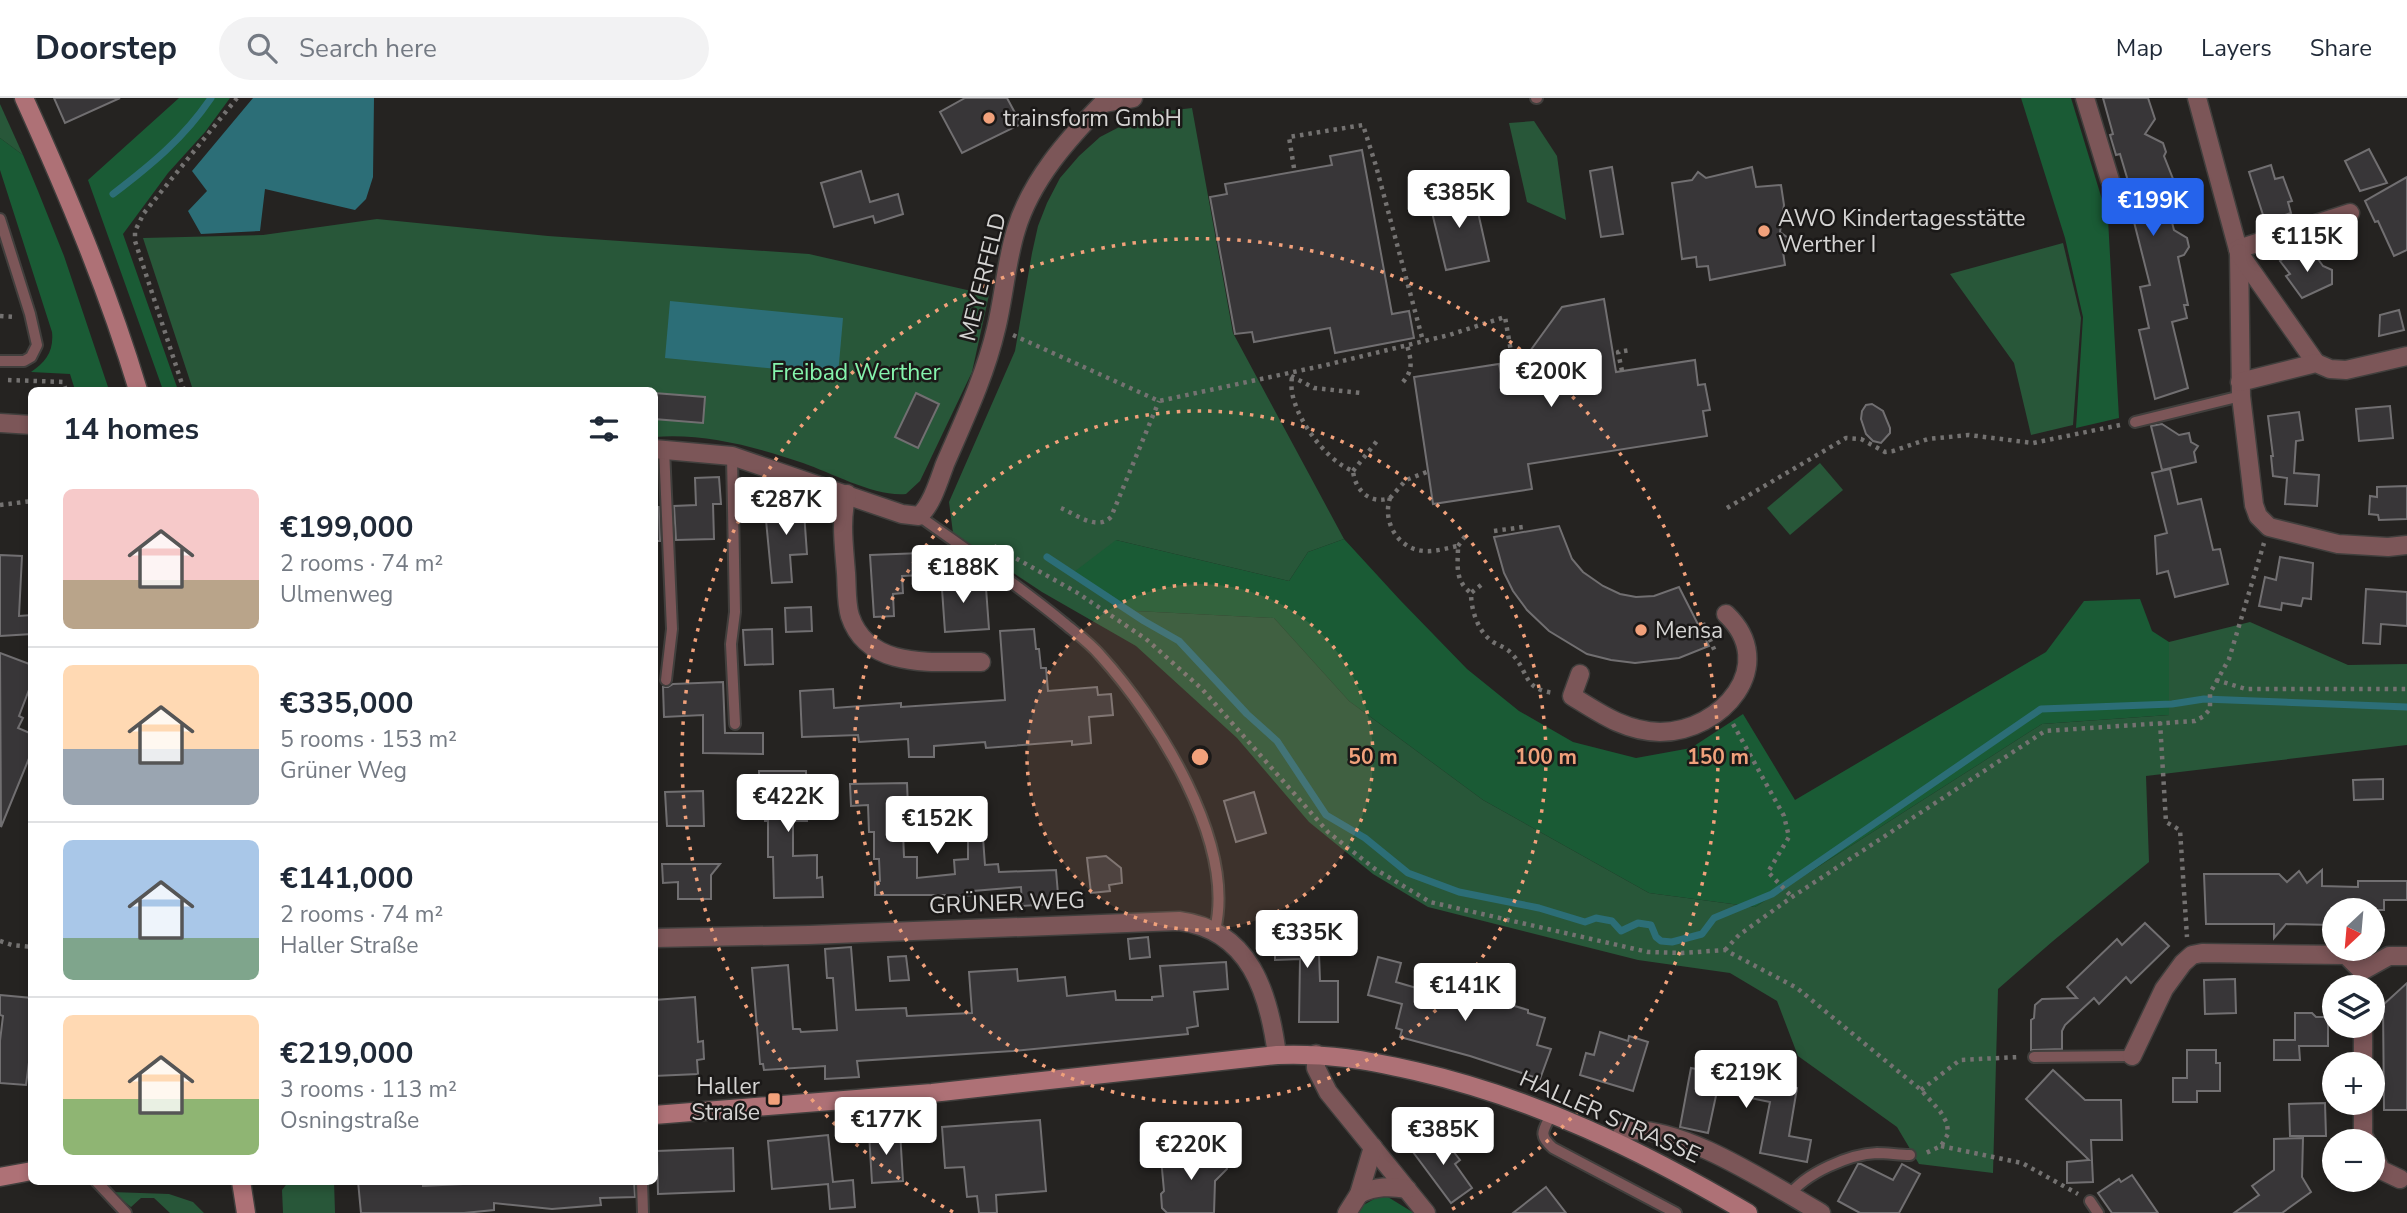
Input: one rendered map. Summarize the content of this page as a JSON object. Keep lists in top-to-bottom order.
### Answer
{
  "streets": {
    "street": ["MEYERFELD", "GRÜNER WEG", "HALLER STRASSE"]
  },
  "parks": ["Freibad Werther"],
  "places": {
    "other": ["trainsform GmbH", "AWO Kindertagesstätte Werther I", "Mensa"],
    "transit": ["Haller Straße"]
  },
  "north": "bottom left",
  "page": {
    "header": "Doorstep",
    "search": "Search here",
    "nav": ["Map", "Layers", "Share"],
    "price": [
      "€385K",
      "€199K",
      "€115K",
      "€200K",
      "€287K",
      "€188K",
      "€422K",
      "€152K",
      "€335K",
      "€141K",
      "€219K",
      "€177K",
      "€385K",
      "€220K"
    ],
    "heading": "14 homes",
    "list": [
      {
        "name": "€199,000",
        "note": "2 rooms · 74 m² · Ulmenweg"
      },
      {
        "name": "€335,000",
        "note": "5 rooms · 153 m² · Grüner Weg"
      },
      {
        "name": "€141,000",
        "note": "2 rooms · 74 m² · Haller Straße"
      },
      {
        "name": "€219,000",
        "note": "3 rooms · 113 m² · Osningstraße"
      }
    ],
    "map_buttons": ["+", "−"]
  },
  "rings": ["50 m", "100 m", "150 m"]
}
